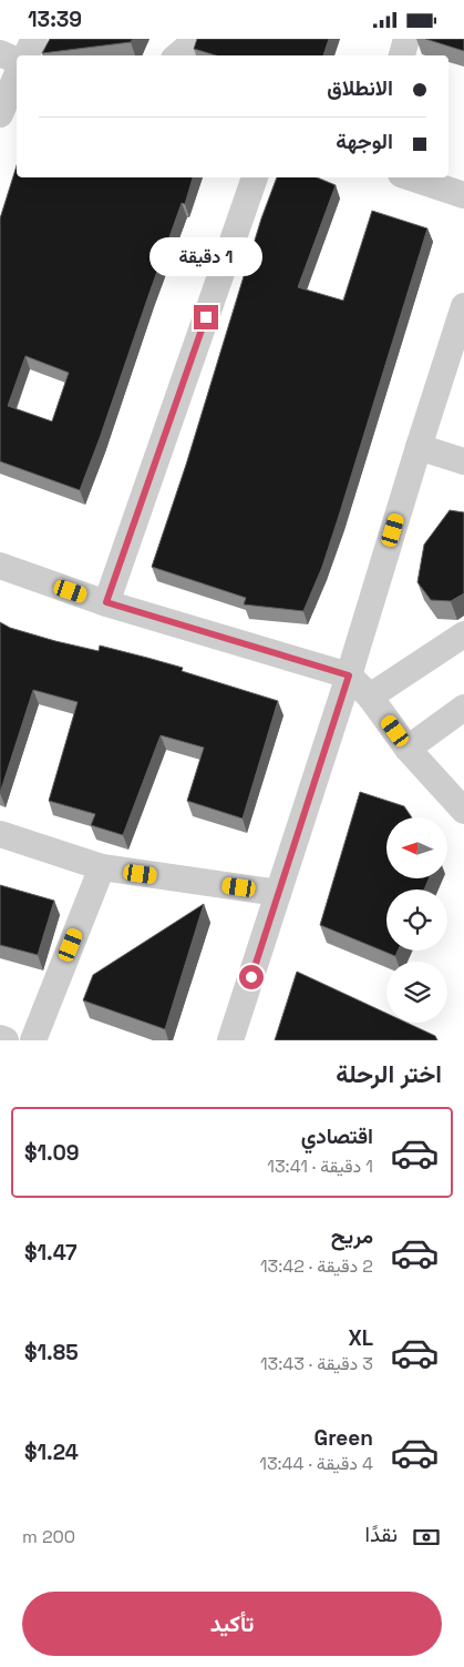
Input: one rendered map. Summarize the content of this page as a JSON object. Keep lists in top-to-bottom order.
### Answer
{
  "north": "left",
  "page": {
    "status": "13:39",
    "banner": ["الانطلاق", "الوجهة"],
    "bubble": "1 دقيقة",
    "heading": "اختر الرحلة",
    "list": [
      {
        "name": "اقتصادي",
        "note": "1 دقيقة · 13:41",
        "value": "$1.09"
      },
      {
        "name": "مريح",
        "note": "2 دقيقة · 13:42",
        "value": "$1.47"
      },
      {
        "name": "XL",
        "note": "3 دقيقة · 13:43",
        "value": "$1.85"
      },
      {
        "name": "Green",
        "note": "4 دقيقة · 13:44",
        "value": "$1.24"
      }
    ],
    "pay": ["نقدًا", "200 m"],
    "buttons": "تأكيد"
  }
}
